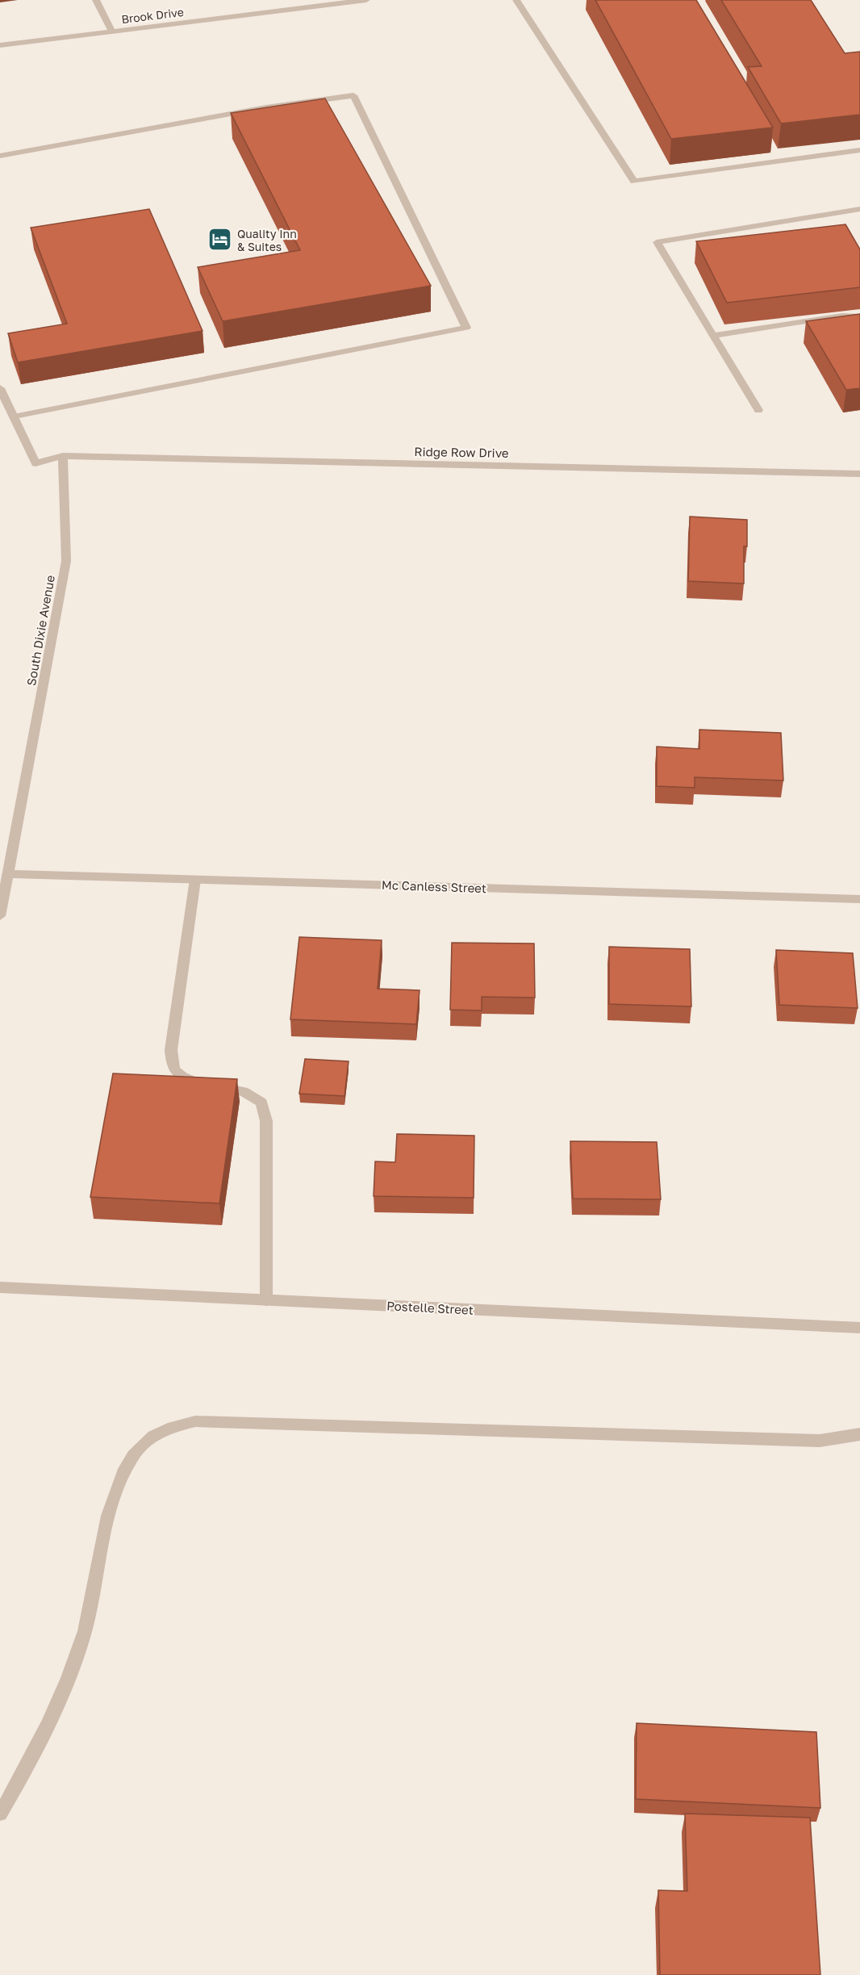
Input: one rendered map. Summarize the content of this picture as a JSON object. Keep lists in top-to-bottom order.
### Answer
{
  "streets": {
    "street": [
      "Brook Drive",
      "Ridge Row Drive",
      "South Dixie Avenue",
      "Mc Canless Street",
      "Postelle Street"
    ]
  },
  "crossings": [
    ["Ridge Row Drive", "South Dixie Avenue"],
    ["South Dixie Avenue", "Mc Canless Street"]
  ],
  "places": {
    "hotel": ["Quality Inn & Suites"]
  }
}
